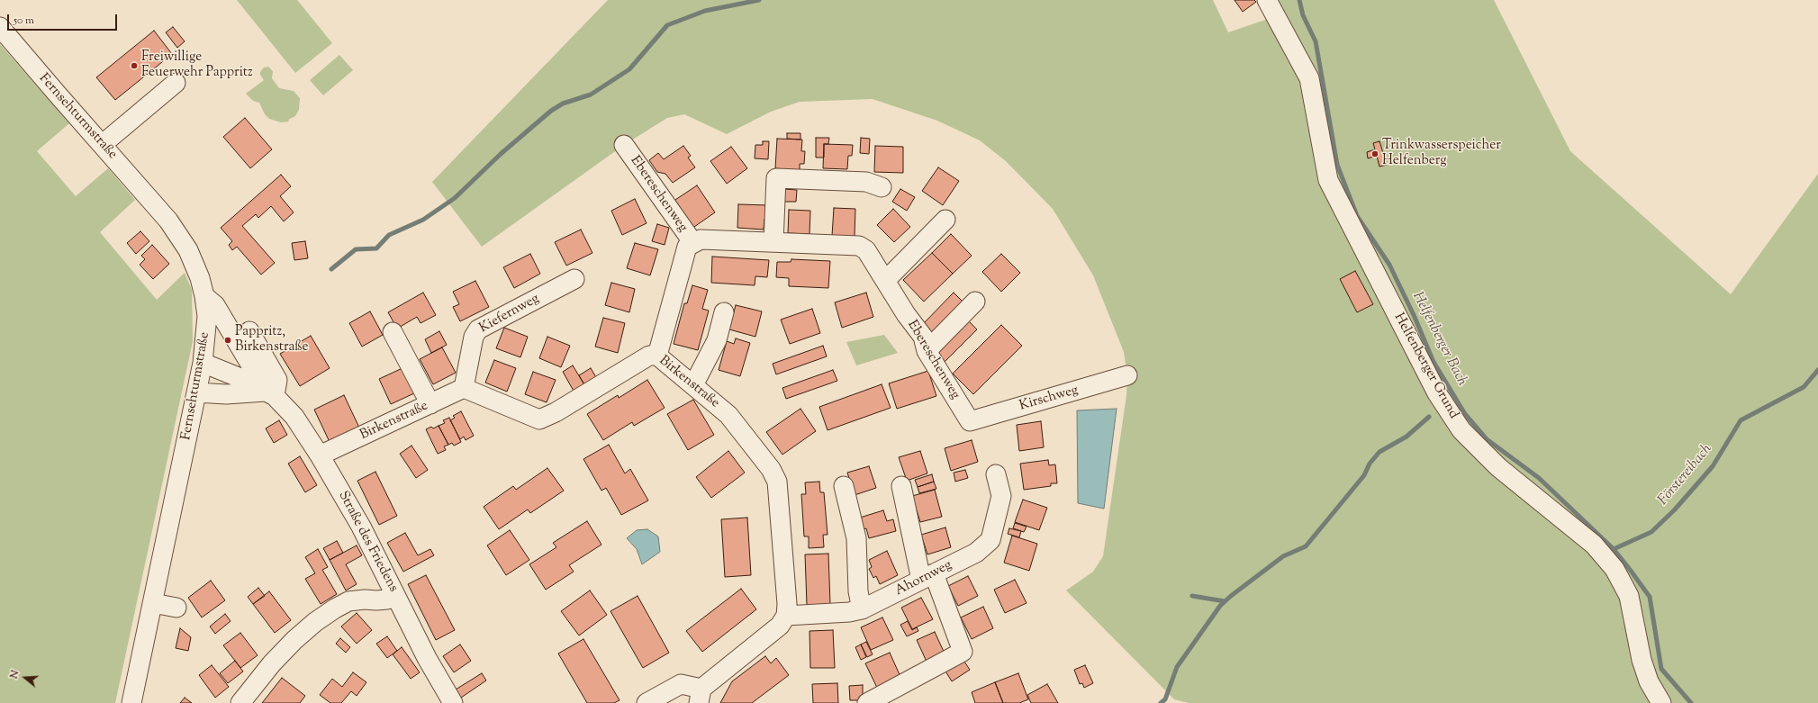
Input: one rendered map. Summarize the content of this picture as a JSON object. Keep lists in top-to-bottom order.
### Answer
{
  "streets": {
    "street": [
      "Fernsehturmstraße",
      "Ebereschenweg",
      "Kiefernweg",
      "Helfenberger Grund",
      "Birkenstraße",
      "Kirschweg",
      "Straße des Friedens",
      "Ahornweg"
    ]
  },
  "crossings": [
    ["Fernsehturmstraße", "Straße des Friedens"],
    ["Ebereschenweg", "Birkenstraße"],
    ["Ebereschenweg", "Kirschweg"],
    ["Kiefernweg", "Birkenstraße"],
    ["Birkenstraße", "Straße des Friedens"],
    ["Birkenstraße", "Ahornweg"]
  ],
  "water": ["Helfenberger Bach", "Förstereibach"],
  "places": ["Freiwillige Feuerwehr Pappritz", "Trinkwasserspeicher Helfenberg", "Pappritz, Birkenstraße"],
  "scale_bar": "50 m",
  "north": "left"
}
